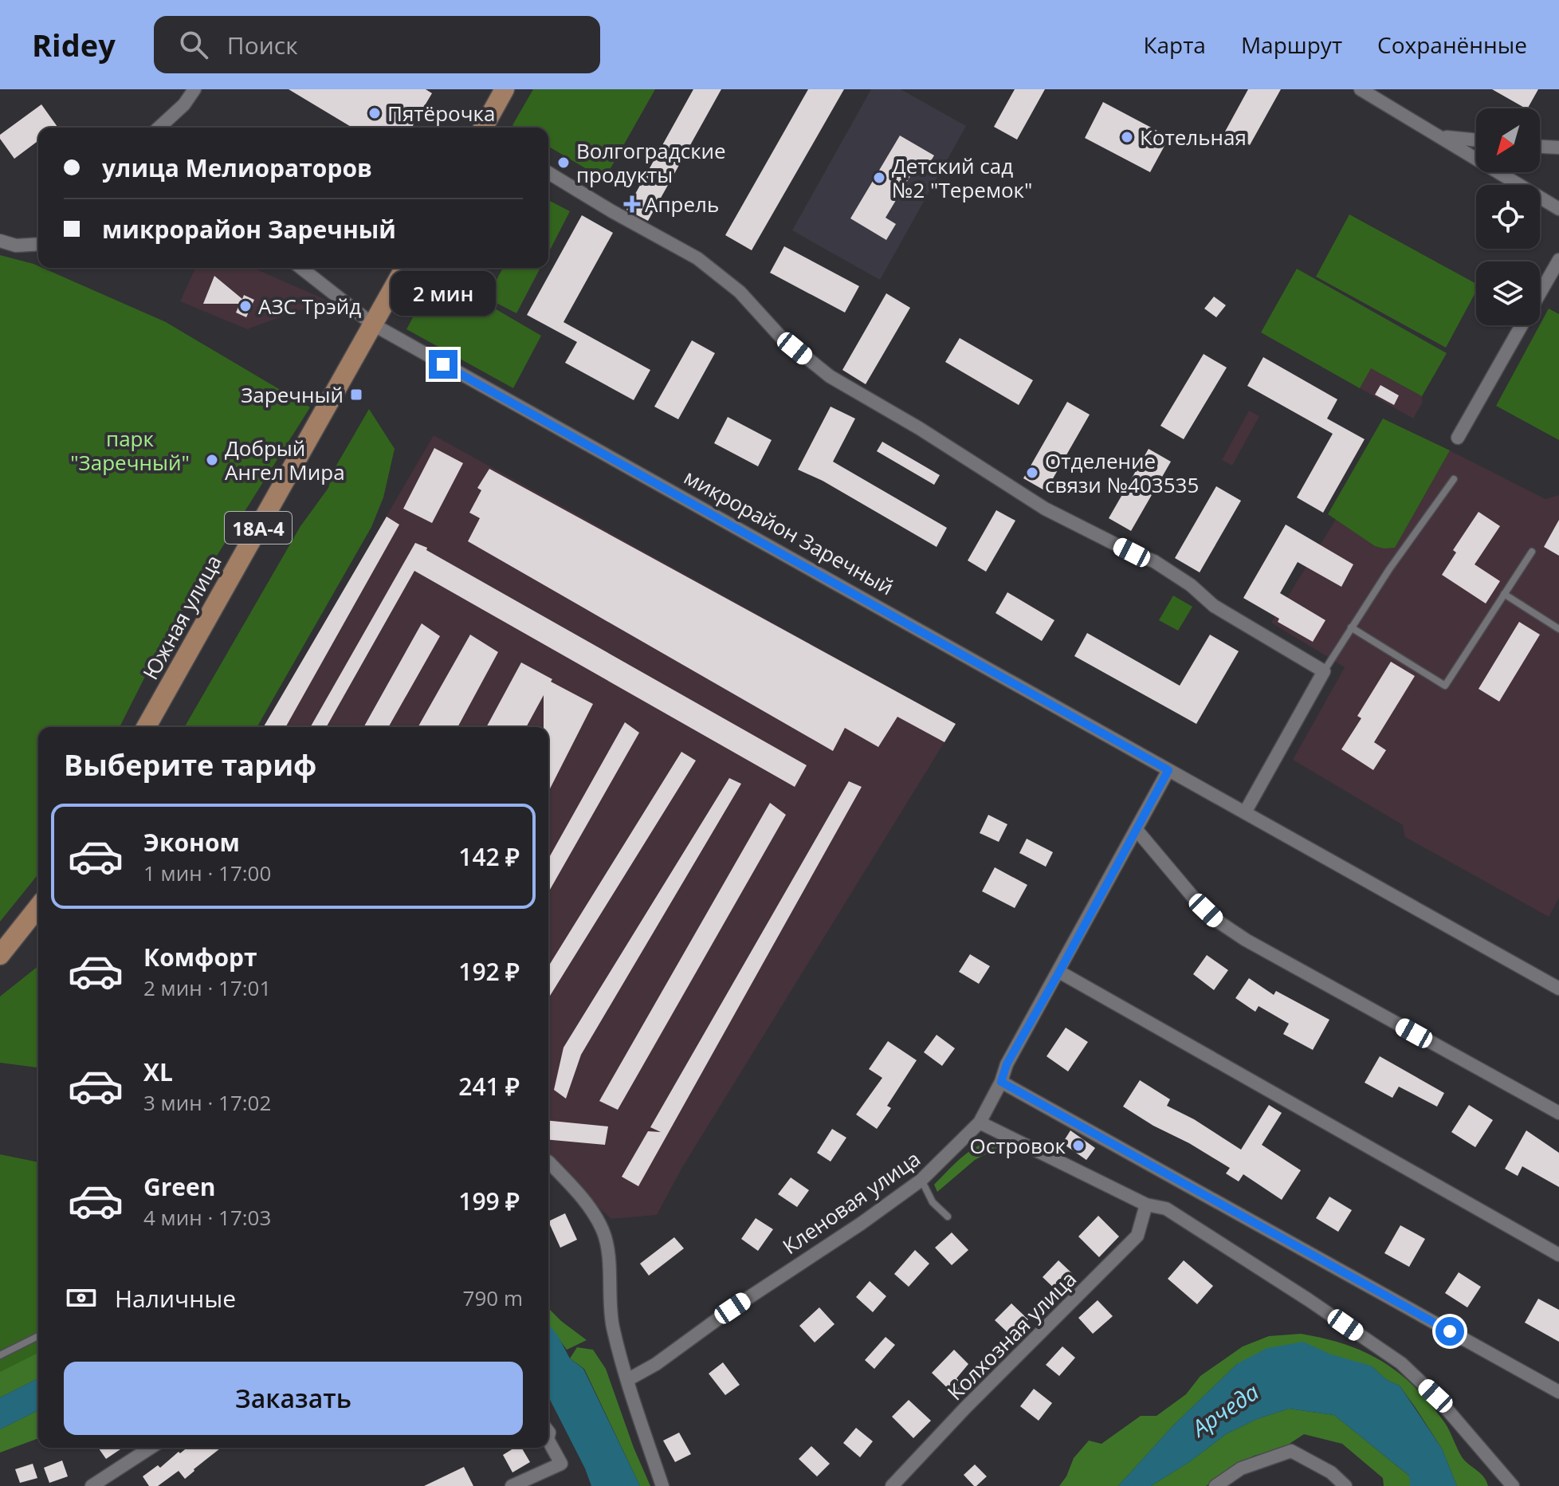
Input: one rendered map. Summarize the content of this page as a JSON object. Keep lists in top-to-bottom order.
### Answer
{
  "streets": {
    "main road": ["18А-4", "Южная улица"],
    "street": ["микрорайон Заречный", "Кленовая улица", "Колхозная улица"]
  },
  "crossings": [
    ["18А-4", "микрорайон Заречный"],
    ["18А-4", "Южная улица"],
    ["микрорайон Заречный", "Южная улица"],
    ["микрорайон Заречный", "Кленовая улица"]
  ],
  "water": ["Арчеда"],
  "parks": ["парк \"Заречный\""],
  "places": {
    "other": [
      "Пятёрочка",
      "Котельная",
      "Волгоградские продукты",
      "Детский сад №2 \"Теремок\"",
      "АЗС Трэйд",
      "Добрый Ангел Мира",
      "Отделение связи №403535",
      "Островок"
    ],
    "health": ["Апрель"],
    "transit": ["Заречный"]
  },
  "north": "bottom left",
  "page": {
    "header": "Ridey",
    "search": "Поиск",
    "nav": ["Карта", "Маршрут", "Сохранённые"],
    "banner": ["улица Мелиораторов", "микрорайон Заречный"],
    "bubble": "2 мин",
    "heading": "Выберите тариф",
    "list": [
      {
        "name": "Эконом",
        "note": "1 мин · 17:00",
        "value": "142 ₽"
      },
      {
        "name": "Комфорт",
        "note": "2 мин · 17:01",
        "value": "192 ₽"
      },
      {
        "name": "XL",
        "note": "3 мин · 17:02",
        "value": "241 ₽"
      },
      {
        "name": "Green",
        "note": "4 мин · 17:03",
        "value": "199 ₽"
      }
    ],
    "pay": ["Наличные", "790 m"],
    "buttons": "Заказать"
  }
}
